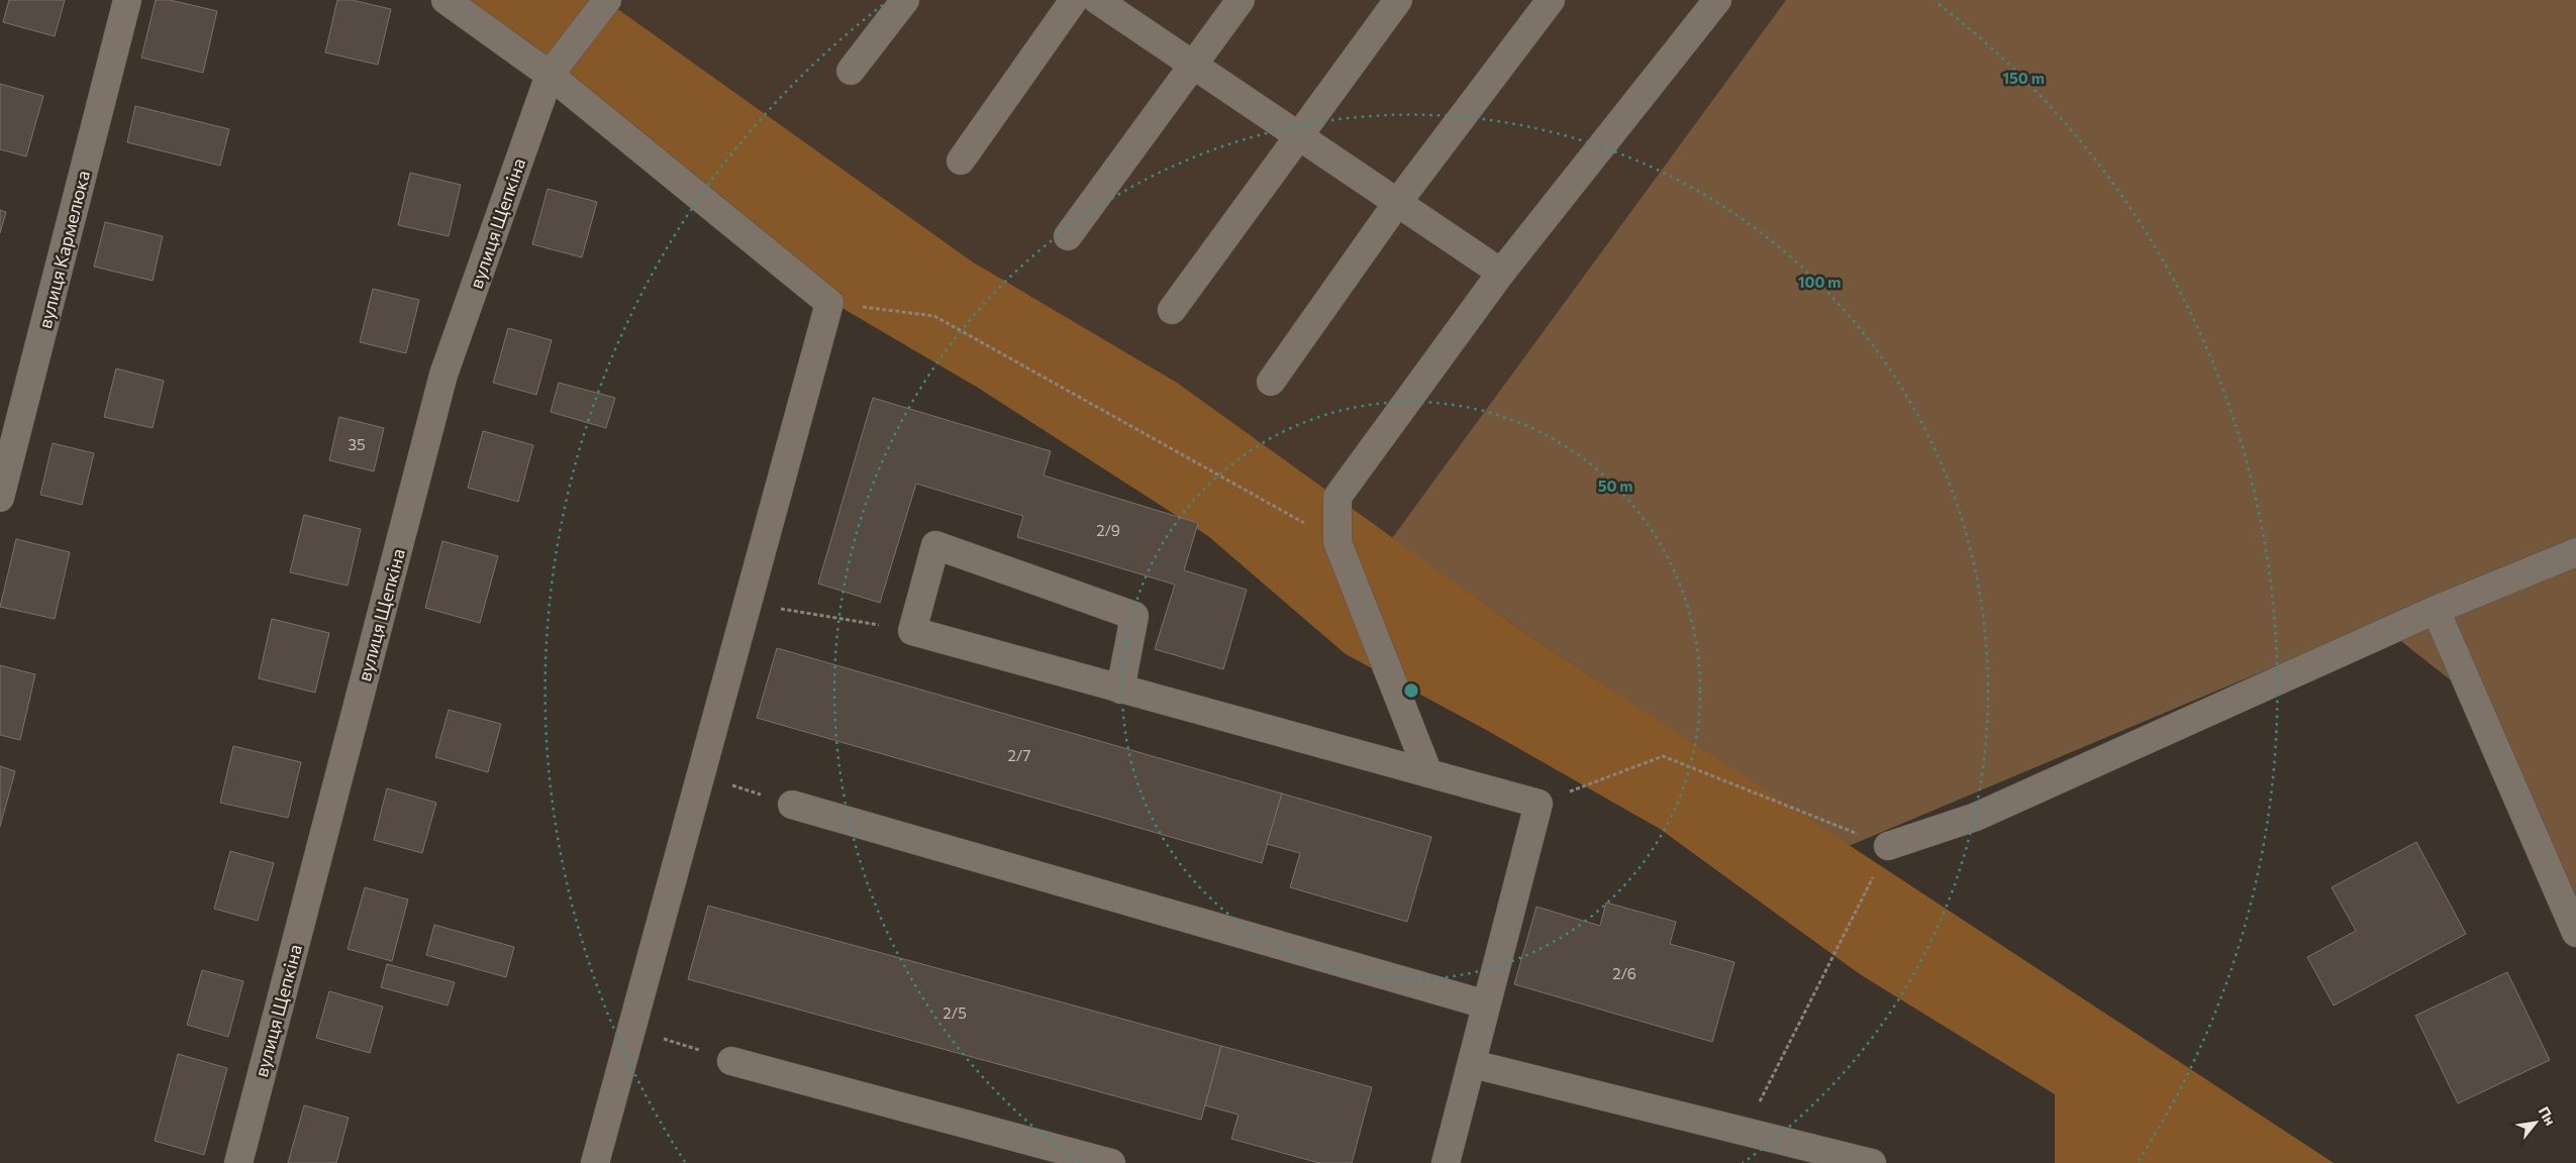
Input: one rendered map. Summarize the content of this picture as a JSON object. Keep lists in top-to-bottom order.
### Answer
{
  "streets": {
    "street": ["вулиця Щепкіна", "вулиця Кармелюка"]
  },
  "house_numbers": [
    "35",
    "2/9",
    "2/7",
    "2/6",
    "2/5"
  ],
  "north": "top right",
  "rings": ["150 m", "100 m", "50 m"]
}
